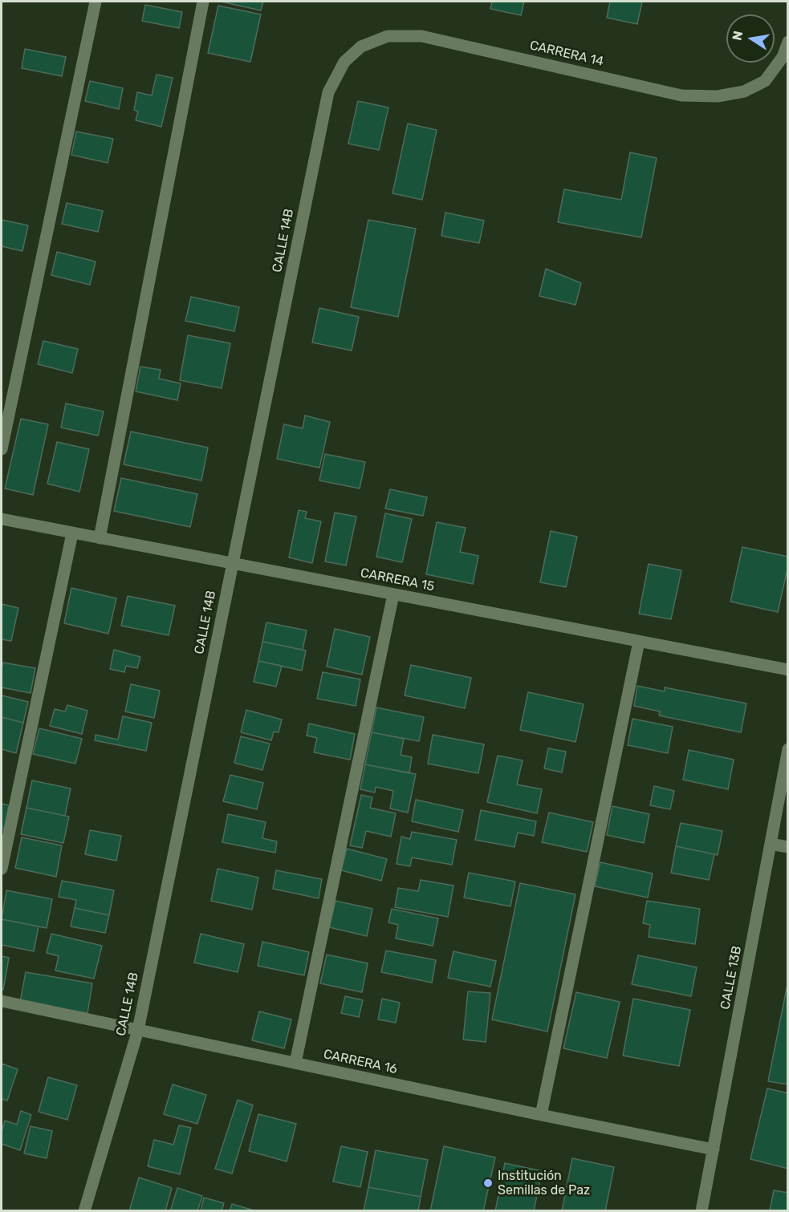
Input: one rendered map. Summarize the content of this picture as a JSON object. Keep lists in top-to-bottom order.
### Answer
{
  "streets": {
    "street": [
      "CARRERA 14",
      "CALLE 14B",
      "CARRERA 15",
      "CALLE 13B",
      "CARRERA 16"
    ]
  },
  "crossings": [
    ["CARRERA 14", "CALLE 14B"],
    ["CALLE 14B", "CARRERA 15"],
    ["CALLE 14B", "CARRERA 16"],
    ["CALLE 13B", "CARRERA 16"]
  ],
  "places": ["Institución Semillas de Paz"],
  "north": "left"
}
